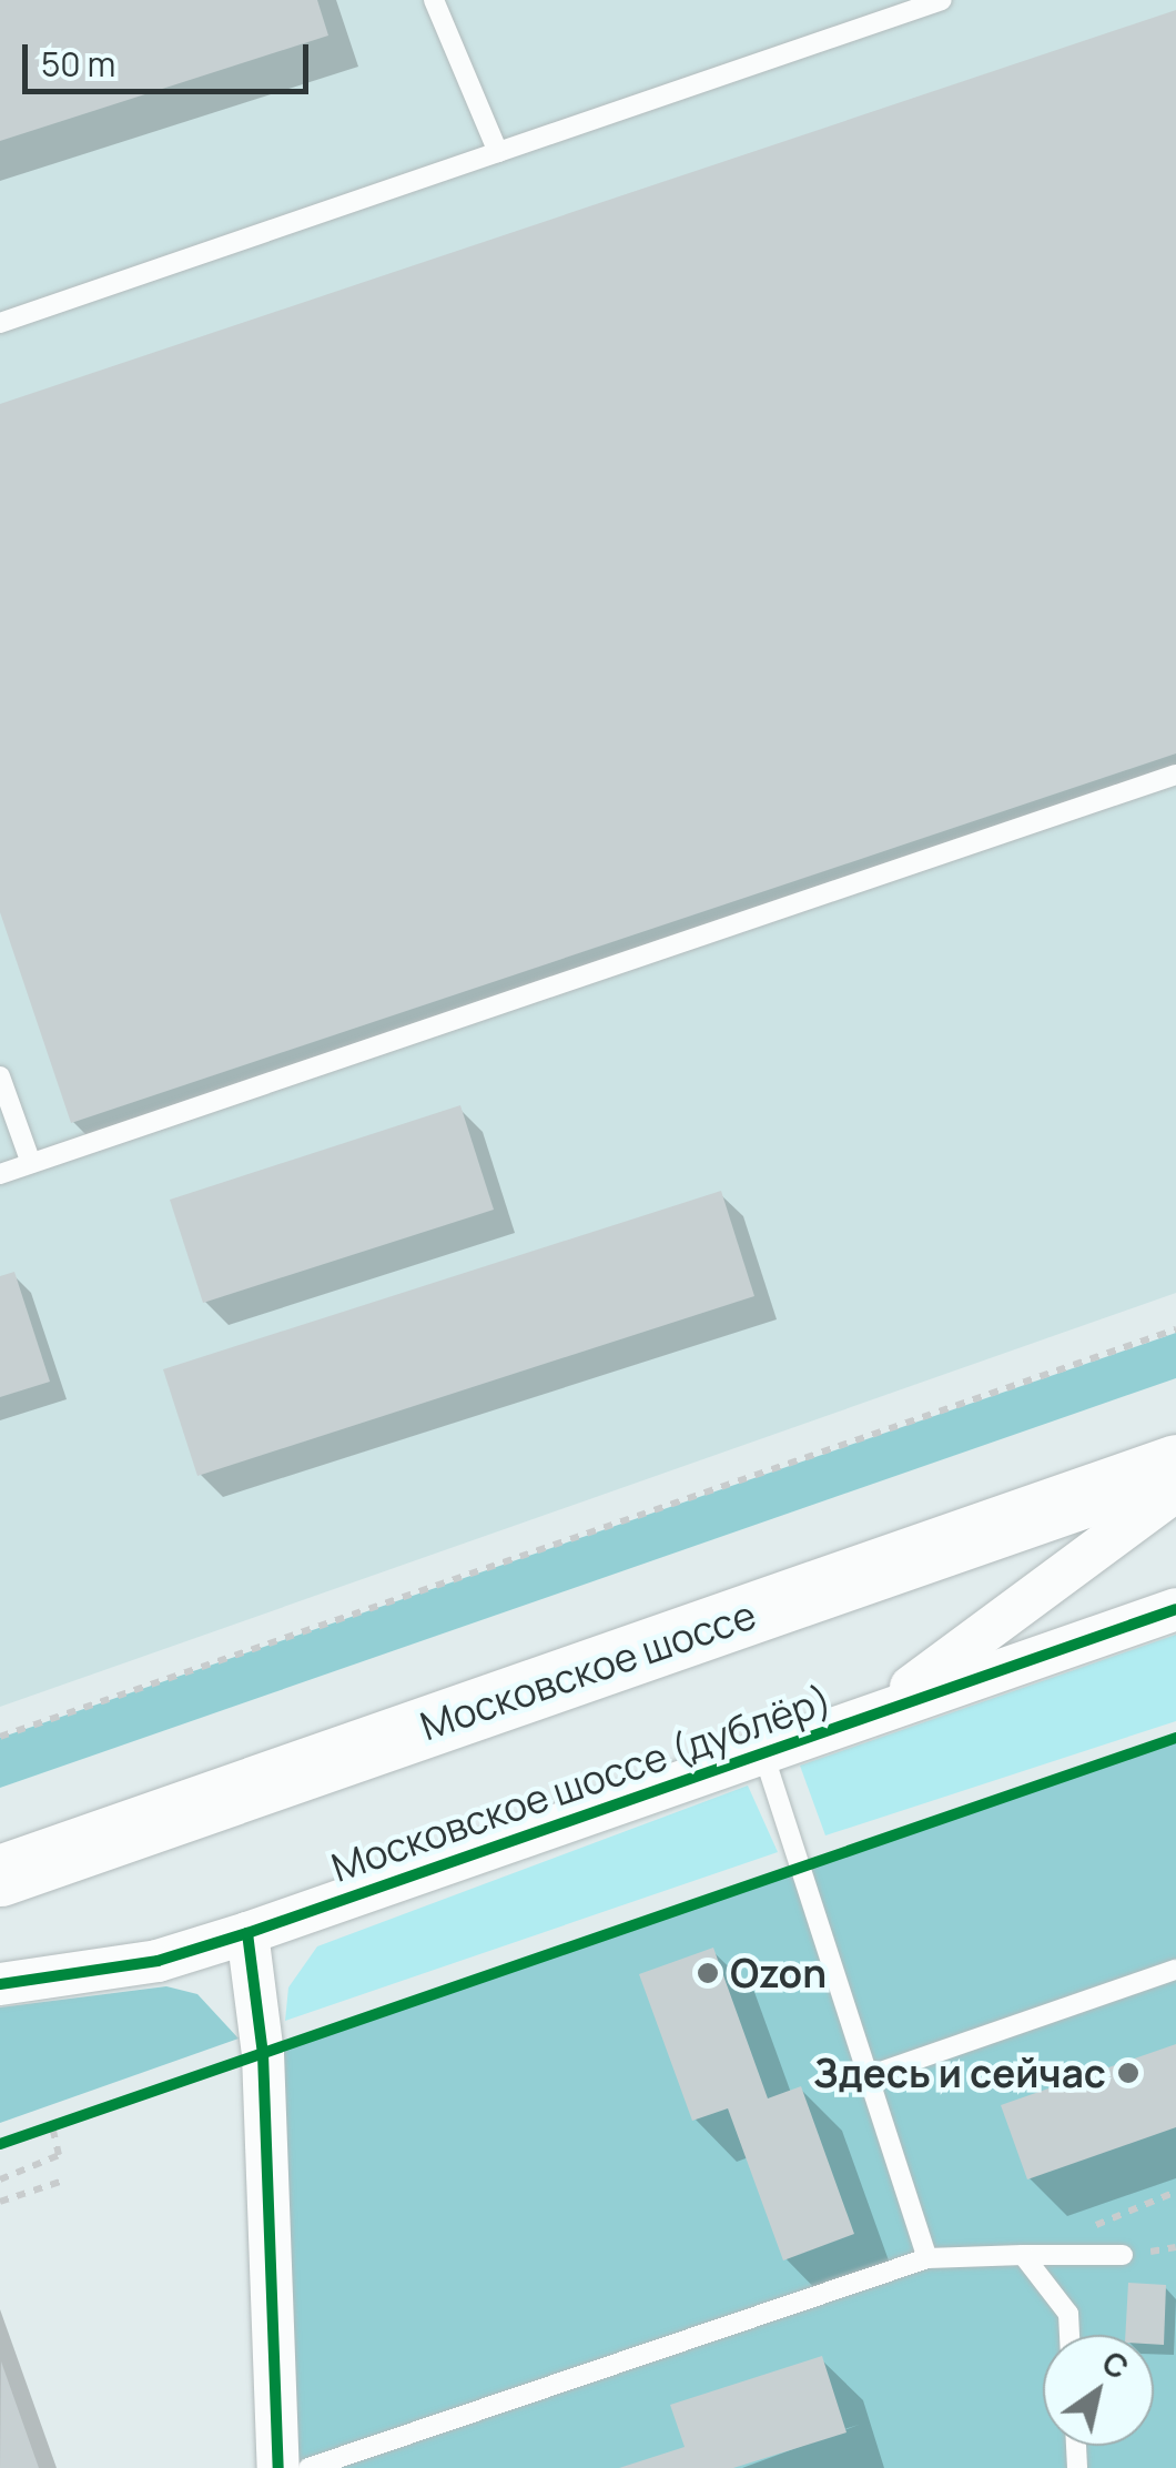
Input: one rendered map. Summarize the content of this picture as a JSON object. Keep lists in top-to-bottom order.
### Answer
{
  "streets": {
    "main road": ["Московское шоссе"],
    "street": ["Московское шоссе (дублёр)"]
  },
  "crossings": [
    ["Московское шоссе", "Московское шоссе (дублёр)"]
  ],
  "places": ["Ozon", "Здесь и сейчас"],
  "scale_bar": "50 m",
  "north": "top right"
}
